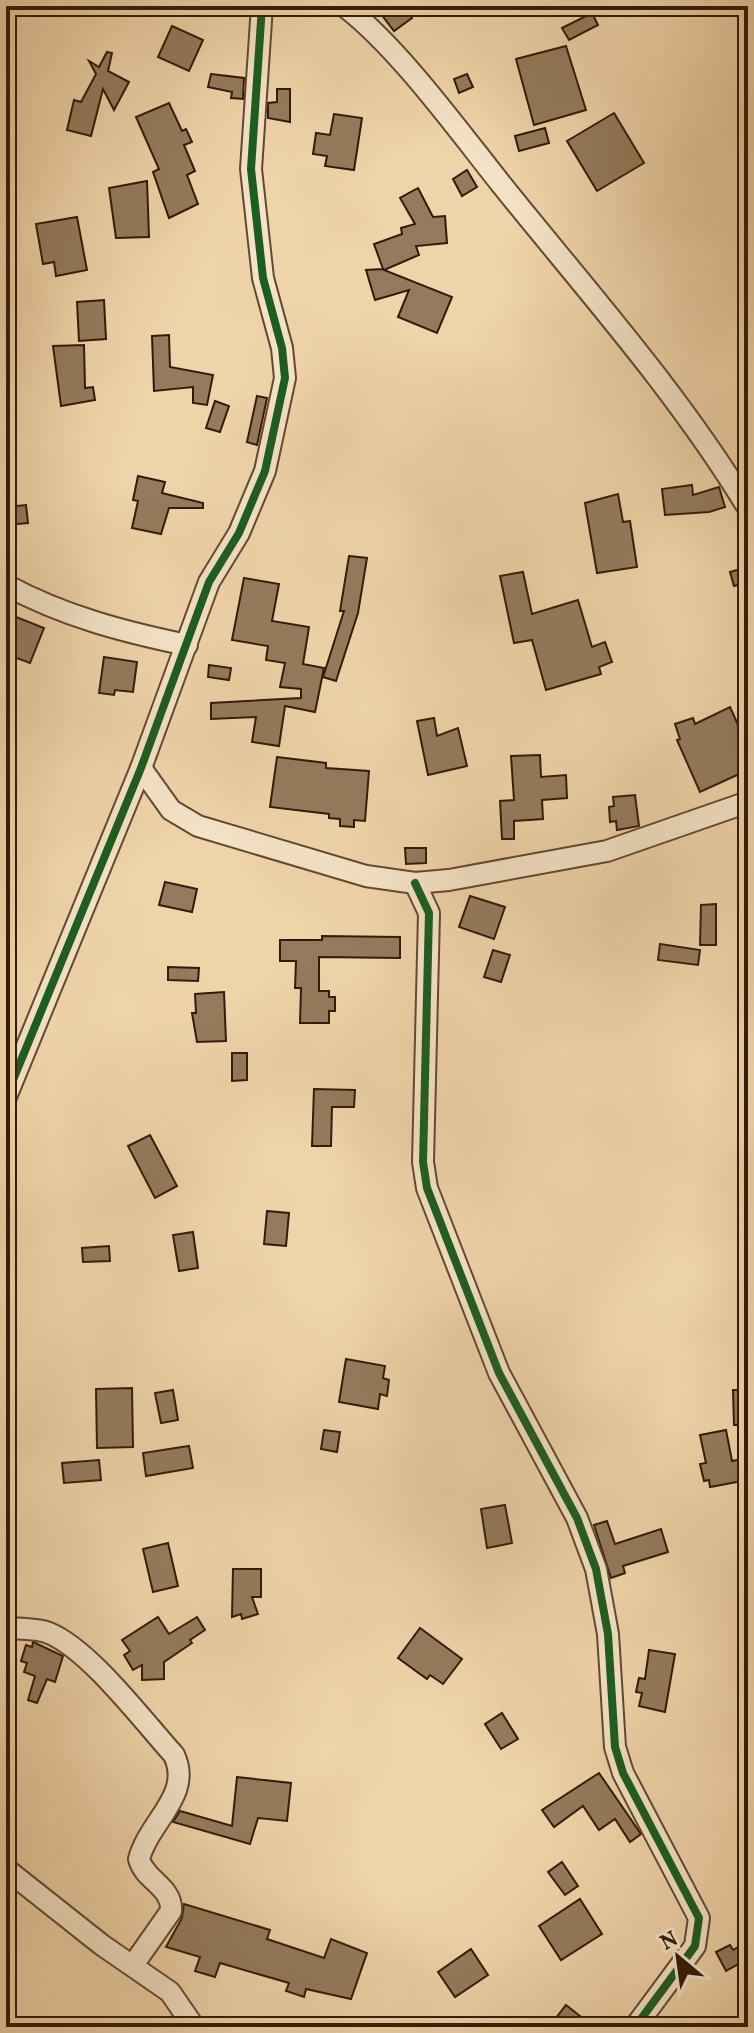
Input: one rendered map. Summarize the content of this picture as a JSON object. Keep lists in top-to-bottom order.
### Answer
{
  "north": "top left"
}
